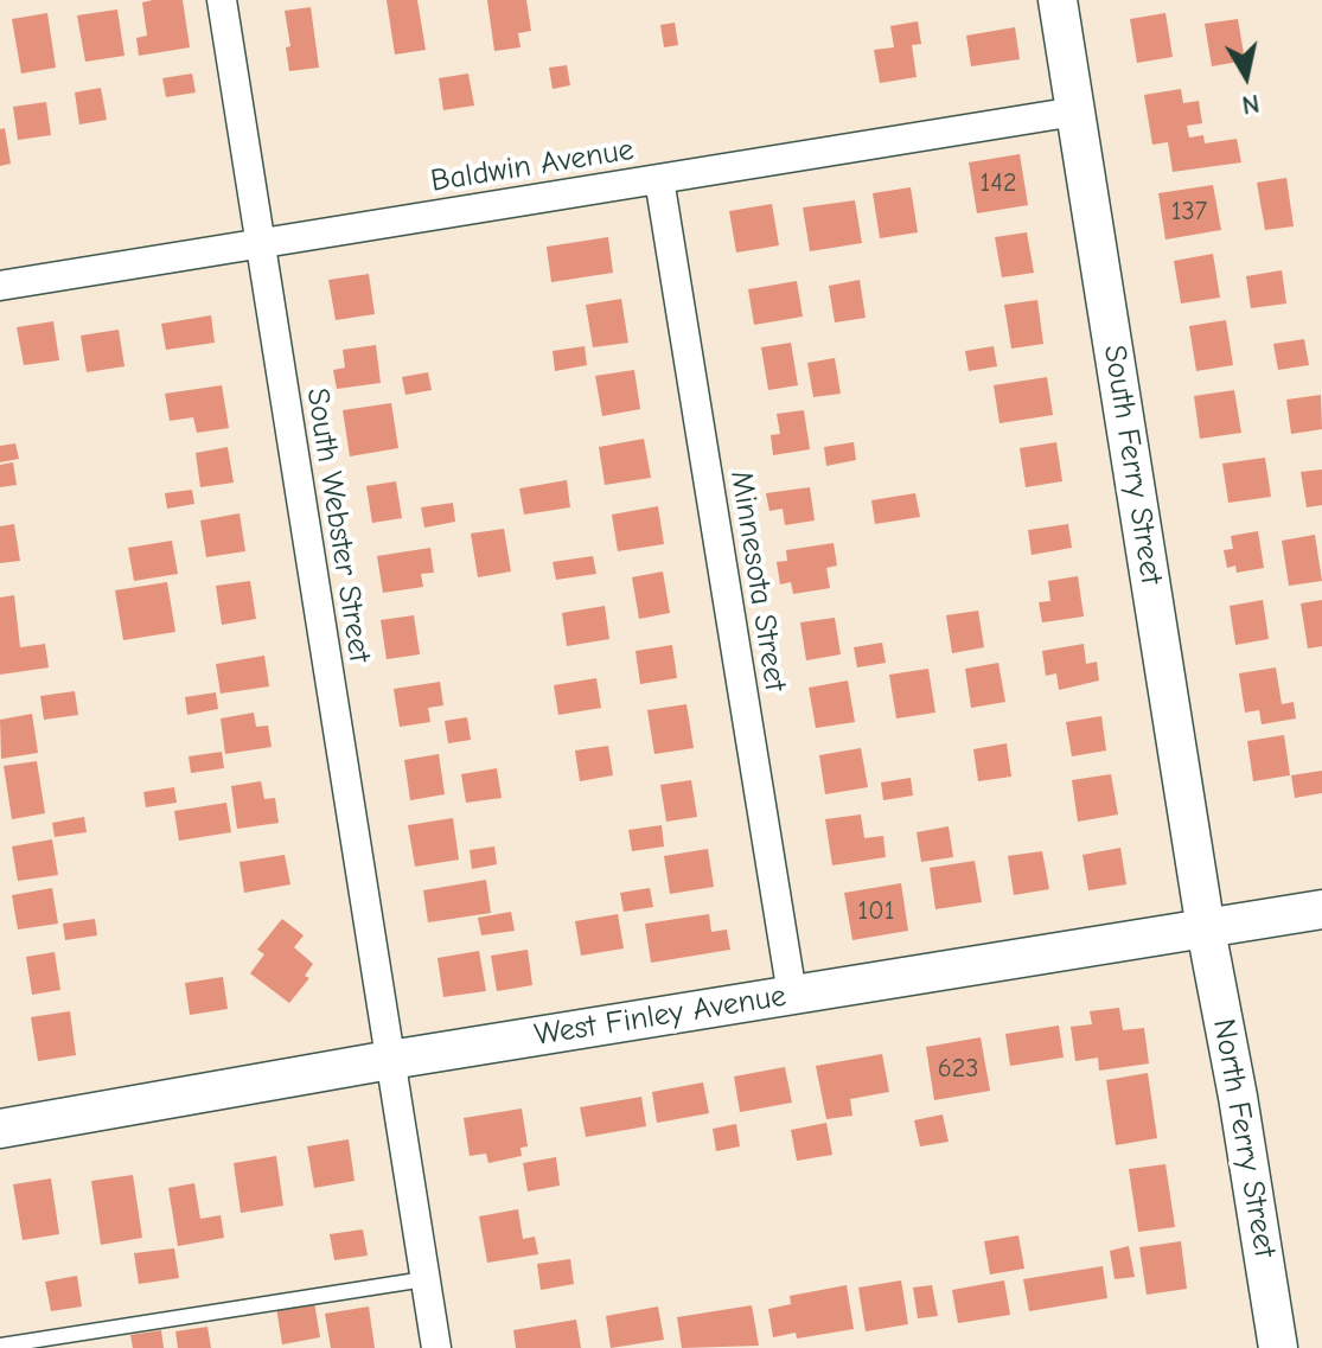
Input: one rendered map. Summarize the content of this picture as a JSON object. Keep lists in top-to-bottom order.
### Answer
{
  "streets": {
    "street": [
      "Baldwin Avenue",
      "South Ferry Street",
      "South Webster Street",
      "Minnesota Street",
      "West Finley Avenue",
      "North Ferry Street"
    ]
  },
  "crossings": [
    ["Baldwin Avenue", "South Ferry Street"],
    ["Baldwin Avenue", "South Webster Street"],
    ["Baldwin Avenue", "Minnesota Street"],
    ["South Ferry Street", "West Finley Avenue"],
    ["South Ferry Street", "North Ferry Street"],
    ["South Webster Street", "West Finley Avenue"],
    ["Minnesota Street", "West Finley Avenue"],
    ["West Finley Avenue", "North Ferry Street"]
  ],
  "house_numbers": [
    "142",
    "137",
    "101",
    "623"
  ],
  "north": "bottom"
}
